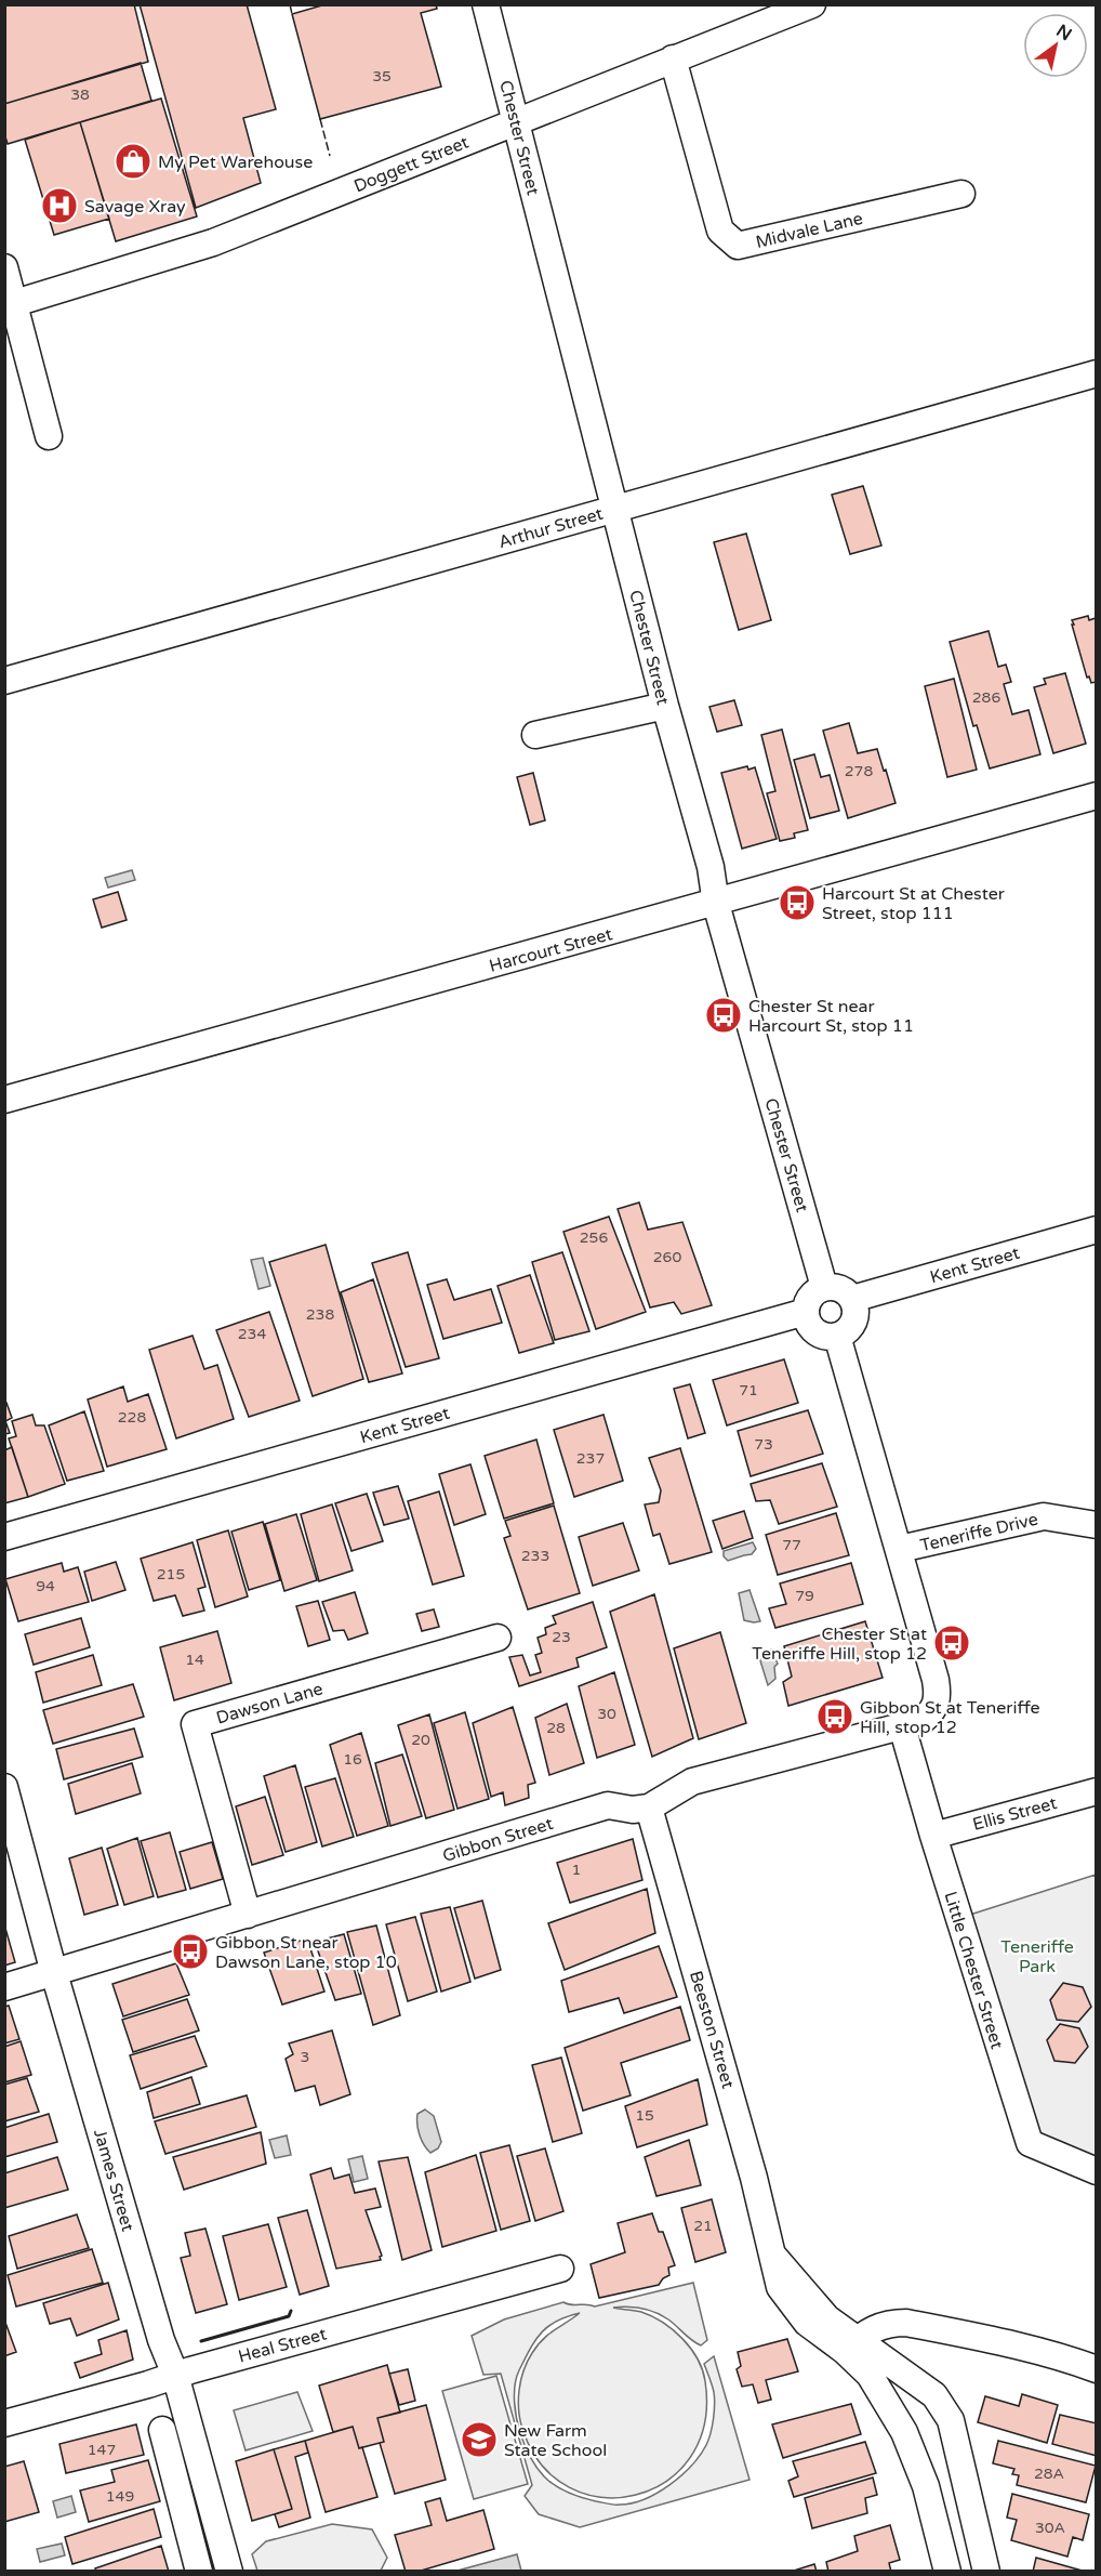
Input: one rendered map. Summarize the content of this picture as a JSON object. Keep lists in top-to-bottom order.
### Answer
{
  "streets": {
    "street": [
      "Chester Street",
      "Doggett Street",
      "Midvale Lane",
      "Arthur Street",
      "Harcourt Street",
      "Kent Street",
      "Teneriffe Drive",
      "Dawson Lane",
      "Ellis Street",
      "Gibbon Street",
      "Little Chester Street",
      "Beeston Street",
      "James Street",
      "Heal Street"
    ]
  },
  "crossings": [
    ["Chester Street", "Doggett Street"],
    ["Chester Street", "Arthur Street"],
    ["Chester Street", "Harcourt Street"],
    ["Chester Street", "Kent Street"],
    ["Doggett Street", "Midvale Lane"],
    ["Dawson Lane", "Gibbon Street"],
    ["Ellis Street", "Little Chester Street"],
    ["Gibbon Street", "Beeston Street"],
    ["Gibbon Street", "James Street"],
    ["James Street", "Heal Street"]
  ],
  "parks": ["Teneriffe Park"],
  "places": {
    "shop": ["My Pet Warehouse"],
    "hospital": ["Savage Xray"],
    "bus stop": [
      "Harcourt St at Chester Street, stop 111",
      "Chester St near Harcourt St, stop 11",
      "Chester St at Teneriffe Hill, stop 12",
      "Gibbon St at Teneriffe Hill, stop 12",
      "Gibbon St near Dawson Lane, stop 10"
    ],
    "school or university": ["New Farm State School"]
  },
  "house_numbers": [
    "35",
    "38",
    "286",
    "278",
    "256",
    "260",
    "238",
    "234",
    "71",
    "228",
    "73",
    "237",
    "77",
    "233",
    "215",
    "94",
    "79",
    "23",
    "14",
    "30",
    "28",
    "20",
    "16",
    "1",
    "3",
    "15",
    "21",
    "147",
    "28A",
    "149",
    "30A"
  ],
  "north": "top right"
}
